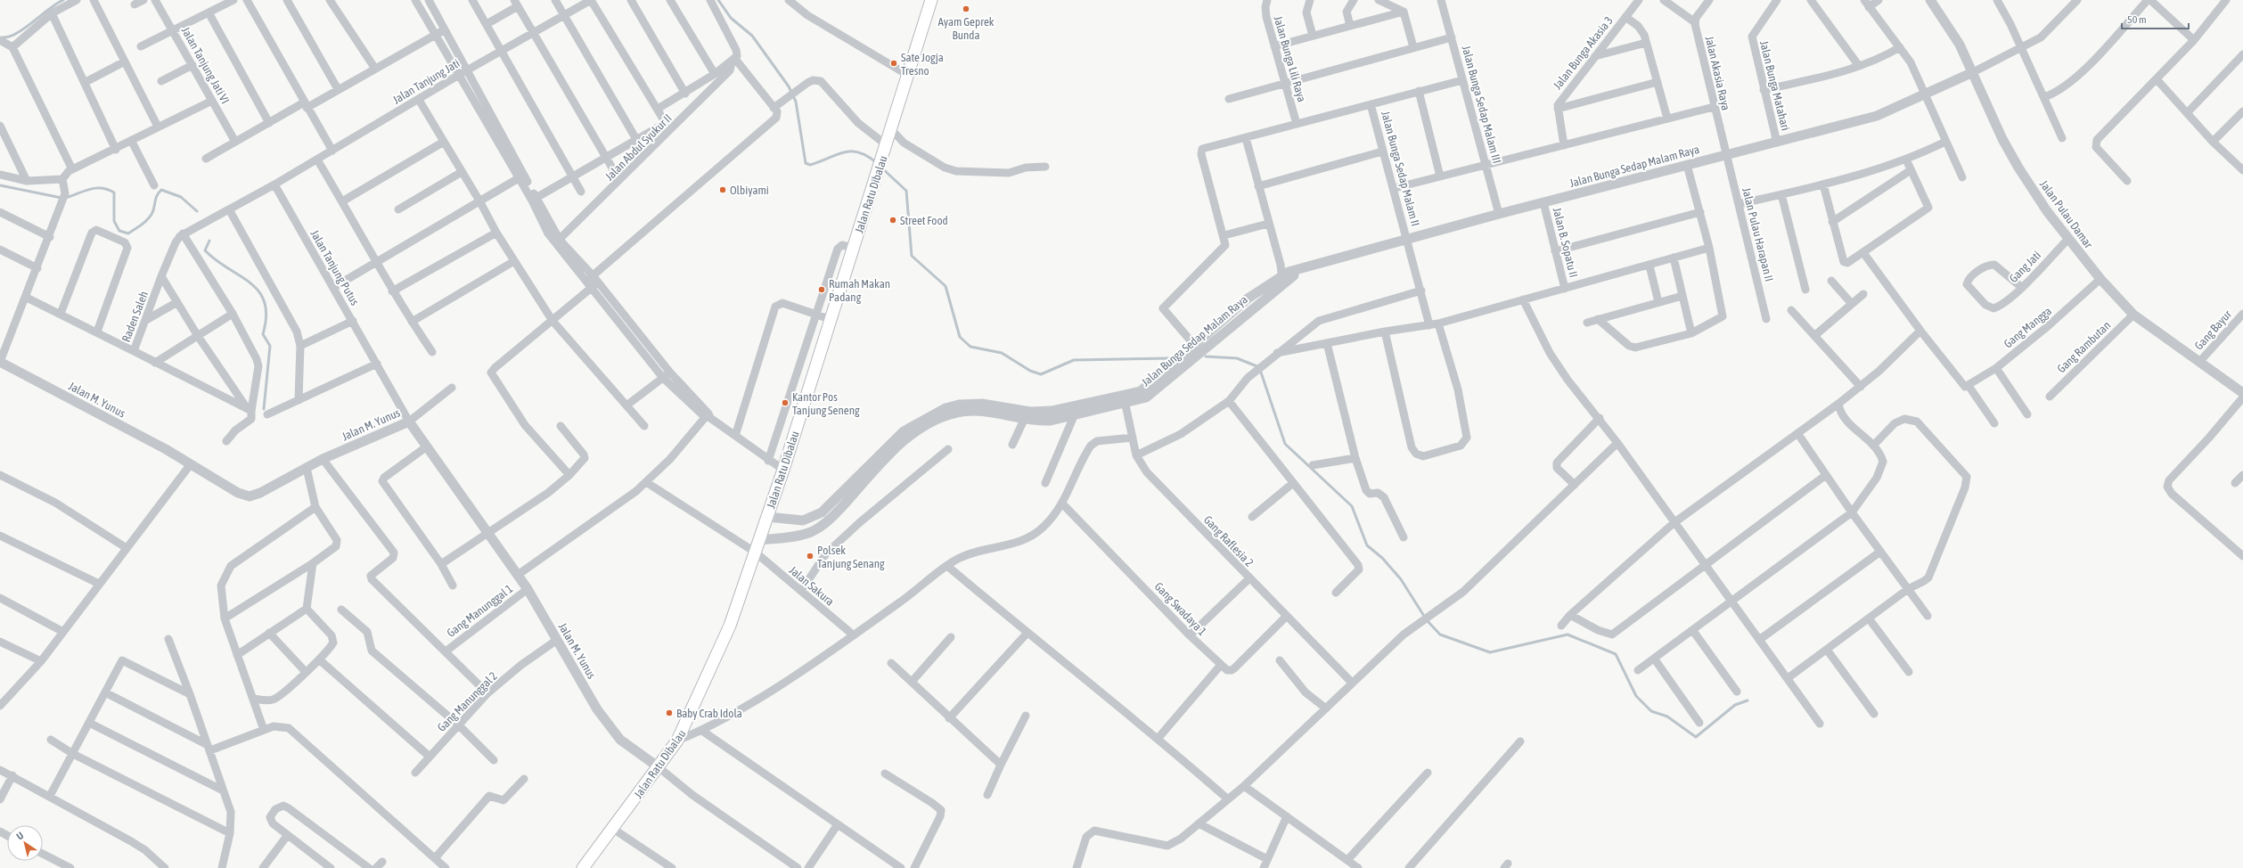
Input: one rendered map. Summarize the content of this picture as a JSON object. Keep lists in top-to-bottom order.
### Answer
{
  "streets": {
    "main road": ["Jalan Ratu Dibalau"],
    "street": [
      "Jalan Bunga Akasia 3",
      "Jalan Bunga Lili Raya",
      "Jalan Tanjung Jati VI",
      "Jalan Akasia Raya",
      "Jalan Tanjung Jati",
      "Jalan Bunga Matahari",
      "Jalan Bunga Sedap Malam III",
      "Jalan Abdul Syukur II",
      "Jalan Bunga Sedap Malam Raya",
      "Jalan Bunga Sedap Malam II",
      "Jalan Pulau Damar",
      "Jalan Pulau Harapan II",
      "Jalan B. Sopatu II",
      "Gang Jati",
      "Jalan Tanjung Putus",
      "Raden Saleh",
      "Gang Mangga",
      "Gang Bayur",
      "Gang Rambutan",
      "Jalan M. Yunus",
      "Gang Raflesia 2",
      "Jalan Sakura",
      "Gang Swadaya 1",
      "Gang Manunggal 1",
      "Gang Manunggal 2"
    ]
  },
  "crossings": [
    ["Jalan Akasia Raya", "Jalan Bunga Sedap Malam Raya"],
    ["Jalan Akasia Raya", "Jalan Pulau Harapan II"],
    ["Jalan Tanjung Jati", "Jalan Tanjung Putus"],
    ["Jalan Bunga Matahari", "Jalan Bunga Sedap Malam Raya"],
    ["Jalan Bunga Sedap Malam III", "Jalan Bunga Sedap Malam Raya"],
    ["Jalan Bunga Sedap Malam Raya", "Jalan Bunga Sedap Malam II"],
    ["Jalan Bunga Sedap Malam Raya", "Jalan Ratu Dibalau"],
    ["Jalan Bunga Sedap Malam Raya", "Jalan Pulau Damar"],
    ["Jalan Bunga Sedap Malam Raya", "Jalan Pulau Harapan II"],
    ["Jalan Bunga Sedap Malam Raya", "Jalan B. Sopatu II"],
    ["Jalan Bunga Sedap Malam Raya", "Gang Raflesia 2"],
    ["Jalan Ratu Dibalau", "Jalan M. Yunus"],
    ["Jalan Ratu Dibalau", "Jalan Sakura"],
    ["Jalan Pulau Damar", "Gang Jati"],
    ["Jalan Pulau Damar", "Gang Mangga"],
    ["Jalan Pulau Damar", "Gang Bayur"],
    ["Jalan Pulau Damar", "Gang Rambutan"],
    ["Jalan Tanjung Putus", "Jalan M. Yunus"],
    ["Jalan M. Yunus", "Gang Manunggal 1"],
    ["Jalan M. Yunus", "Gang Manunggal 2"]
  ],
  "places": [
    "Ayam Geprek Bunda",
    "Sate Jogja Tresno",
    "Olbiyami",
    "Street Food",
    "Rumah Makan Padang",
    "Kantor Pos Tanjung Seneng",
    "Polsek Tanjung Senang",
    "Baby Crab Idola"
  ],
  "scale_bar": "50 m",
  "north": "top left"
}
